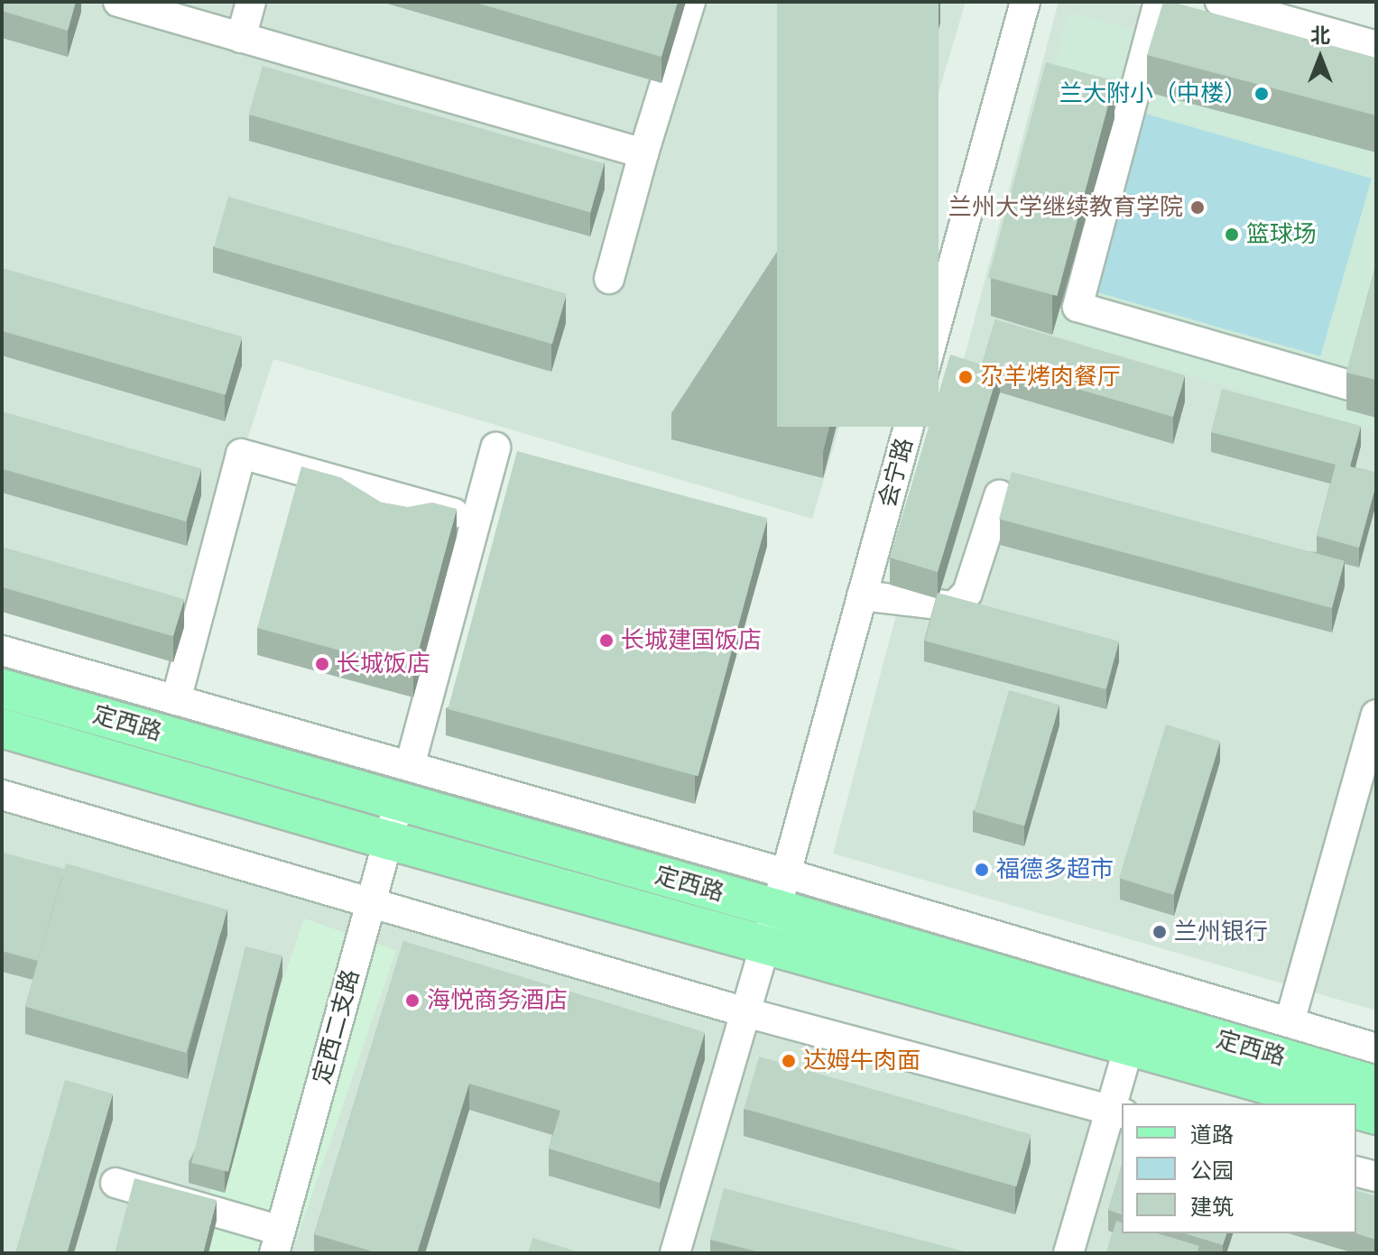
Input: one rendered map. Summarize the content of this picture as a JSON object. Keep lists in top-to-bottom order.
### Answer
{
  "streets": {
    "main road": ["定西路"],
    "street": ["会宁路", "定西二支路"]
  },
  "crossings": [
    ["会宁路", "定西路"],
    ["定西路", "定西二支路"]
  ],
  "places": [
    "兰大附小（中楼）",
    "兰州大学继续教育学院",
    "篮球场",
    "尕羊烤肉餐厅",
    "长城建国饭店",
    "长城饭店",
    "福德多超市",
    "兰州银行",
    "海悦商务酒店",
    "达姆牛肉面"
  ],
  "legend": ["道路", "公园", "建筑"],
  "north": "top"
}
